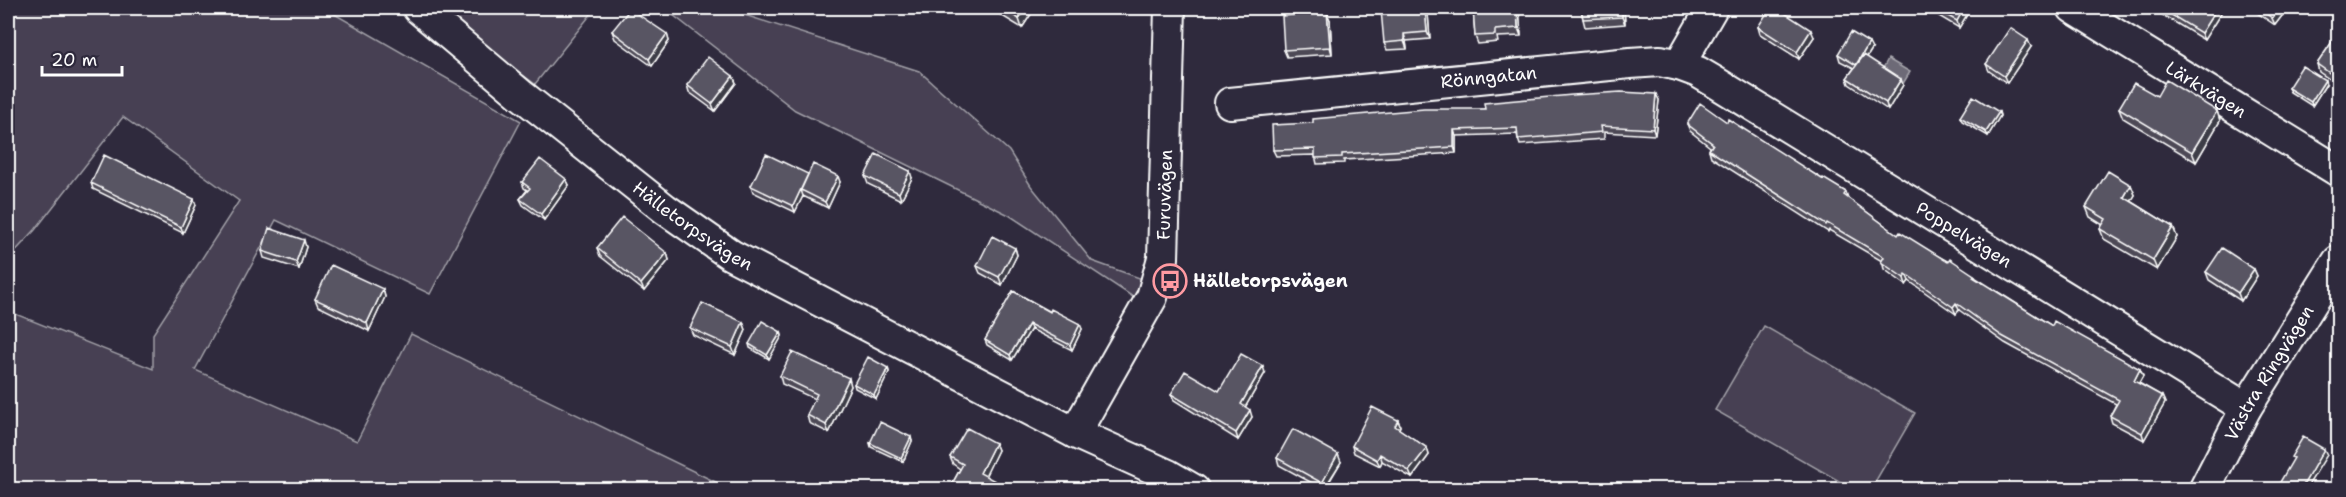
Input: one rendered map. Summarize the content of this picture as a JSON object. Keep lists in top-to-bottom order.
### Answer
{
  "streets": {
    "street": [
      "Rönngatan",
      "Lärkvägen",
      "Furuvägen",
      "Hälletorpsvägen",
      "Poppelvägen",
      "Västra Ringvägen"
    ]
  },
  "crossings": [
    ["Rönngatan", "Poppelvägen"],
    ["Furuvägen", "Hälletorpsvägen"],
    ["Poppelvägen", "Västra Ringvägen"]
  ],
  "places": {
    "bus stop": ["Hälletorpsvägen"]
  },
  "scale_bar": "20 m"
}
